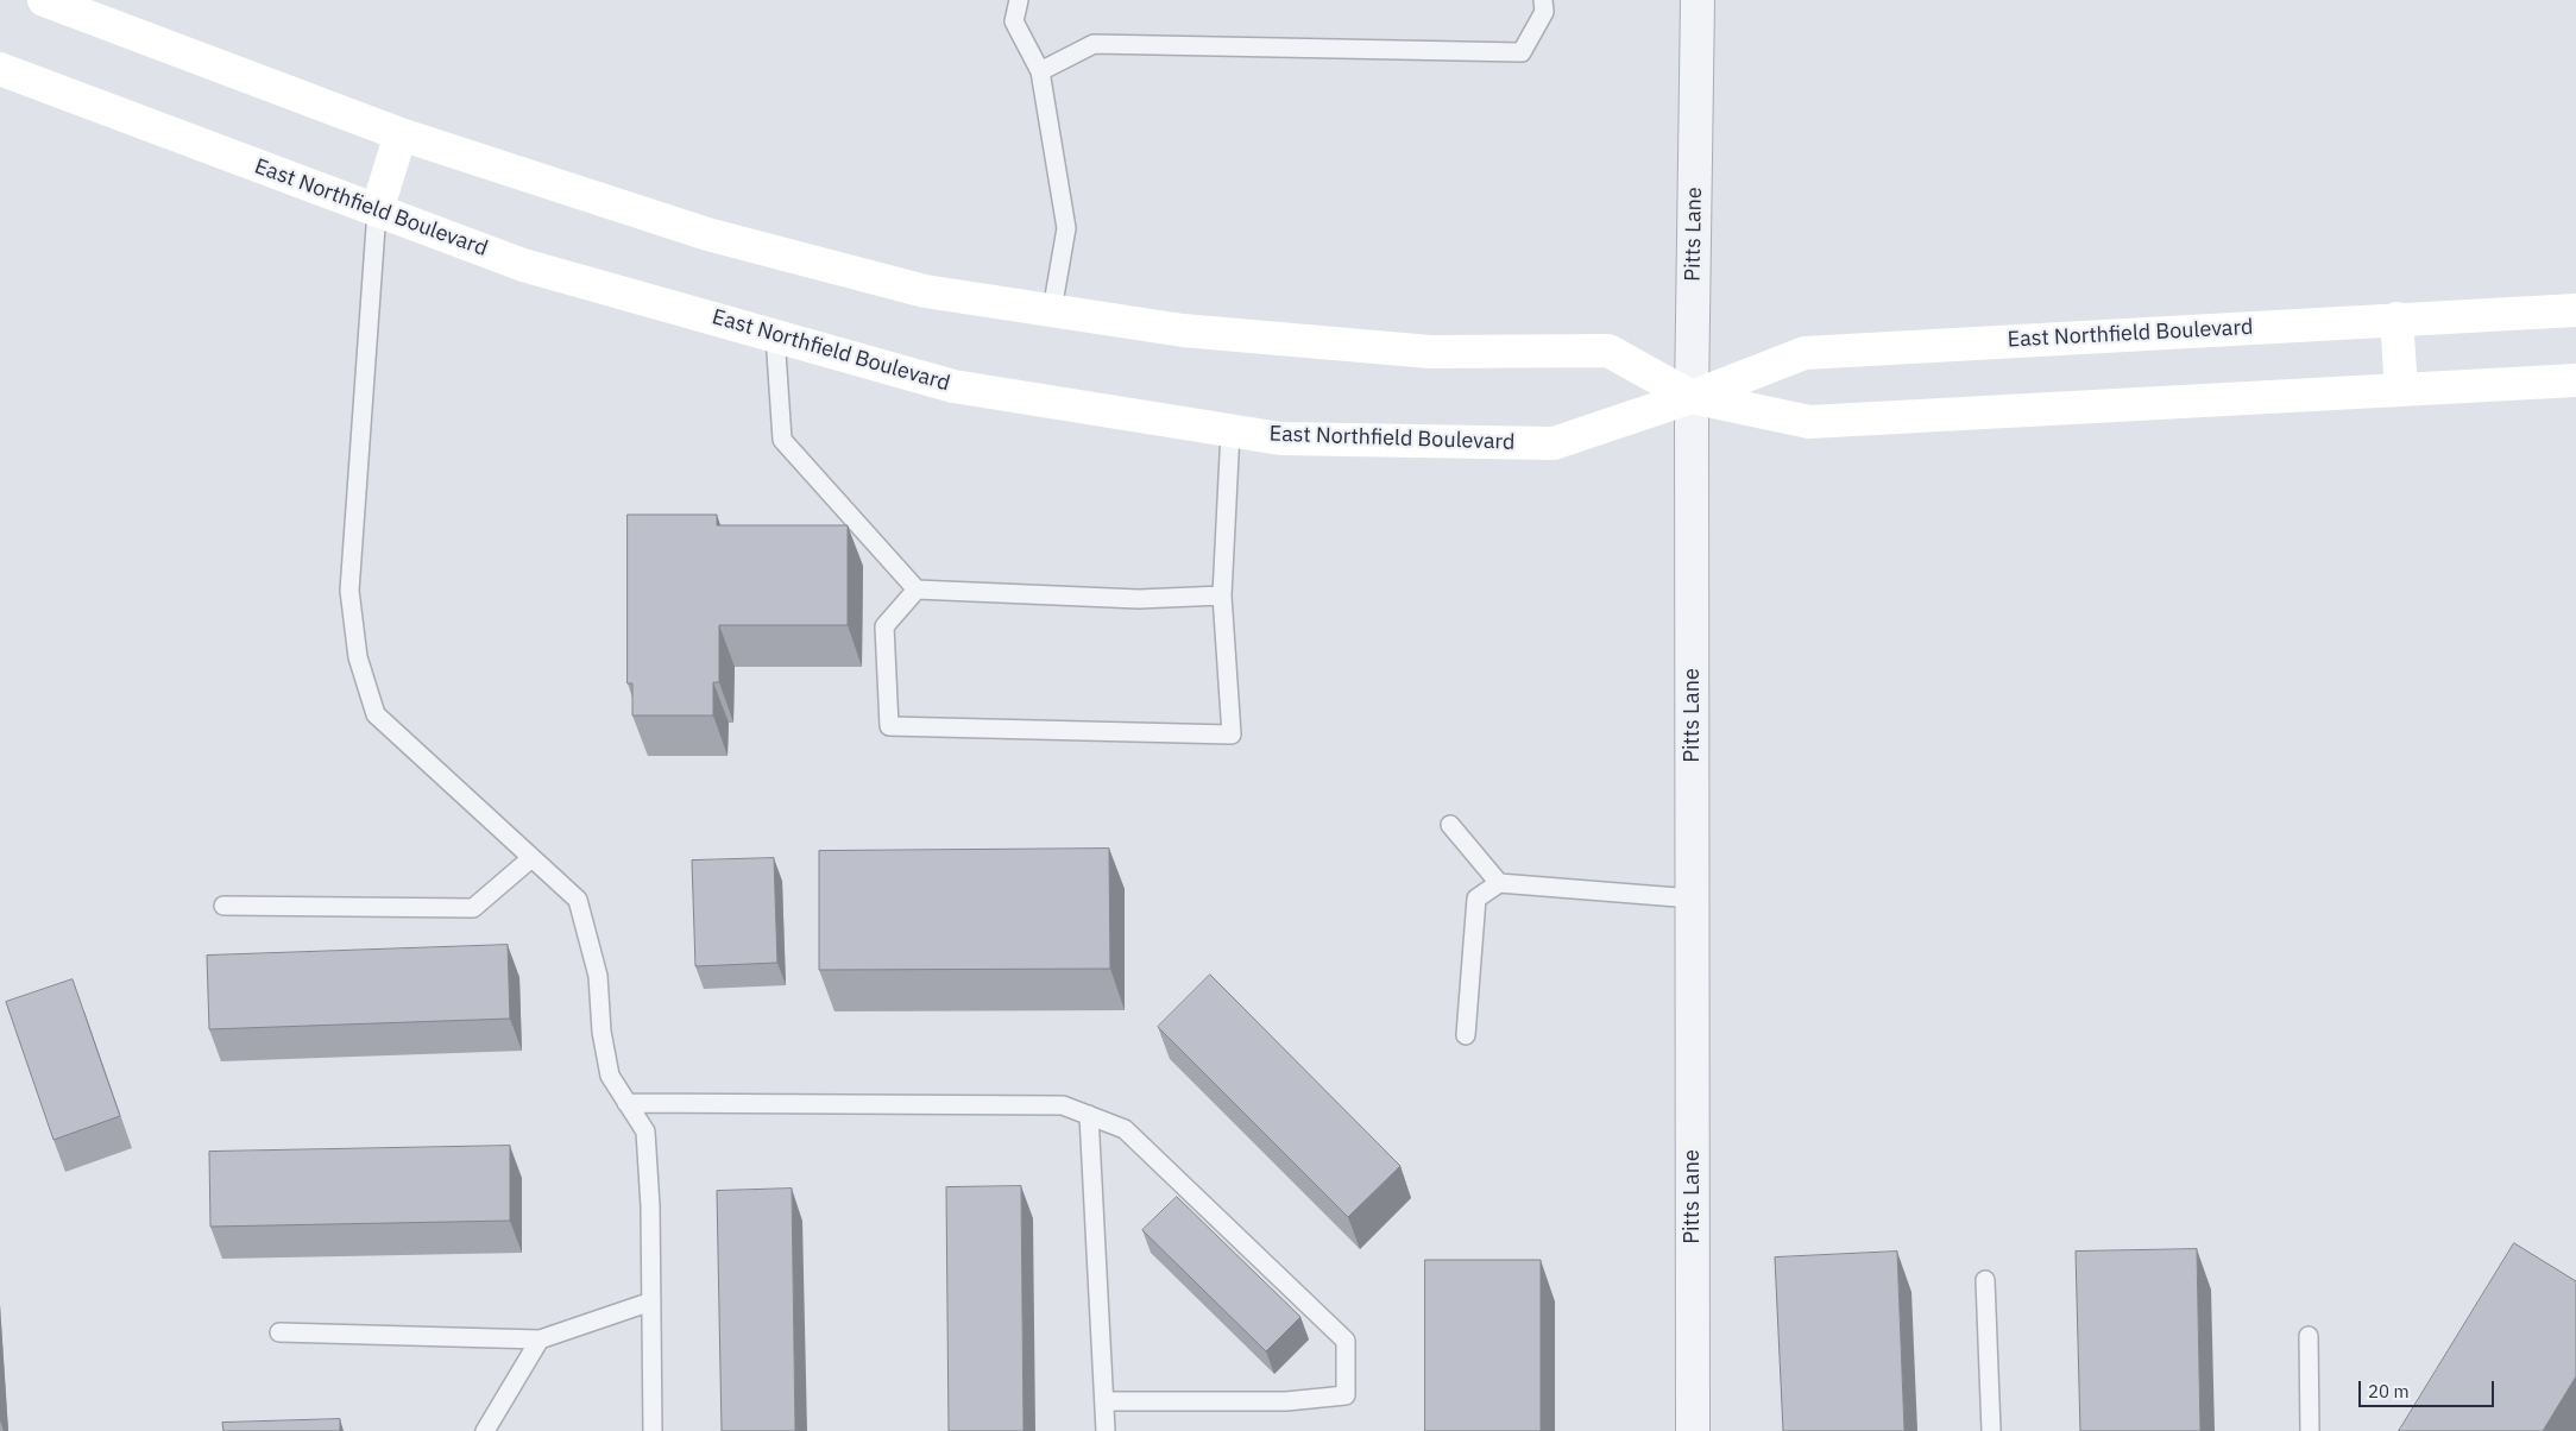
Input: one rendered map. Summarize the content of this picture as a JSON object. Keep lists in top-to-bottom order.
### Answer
{
  "streets": {
    "main road": ["East Northfield Boulevard"],
    "street": ["Pitts Lane"]
  },
  "crossings": [
    ["East Northfield Boulevard", "Pitts Lane"]
  ],
  "scale_bar": "20 m"
}
